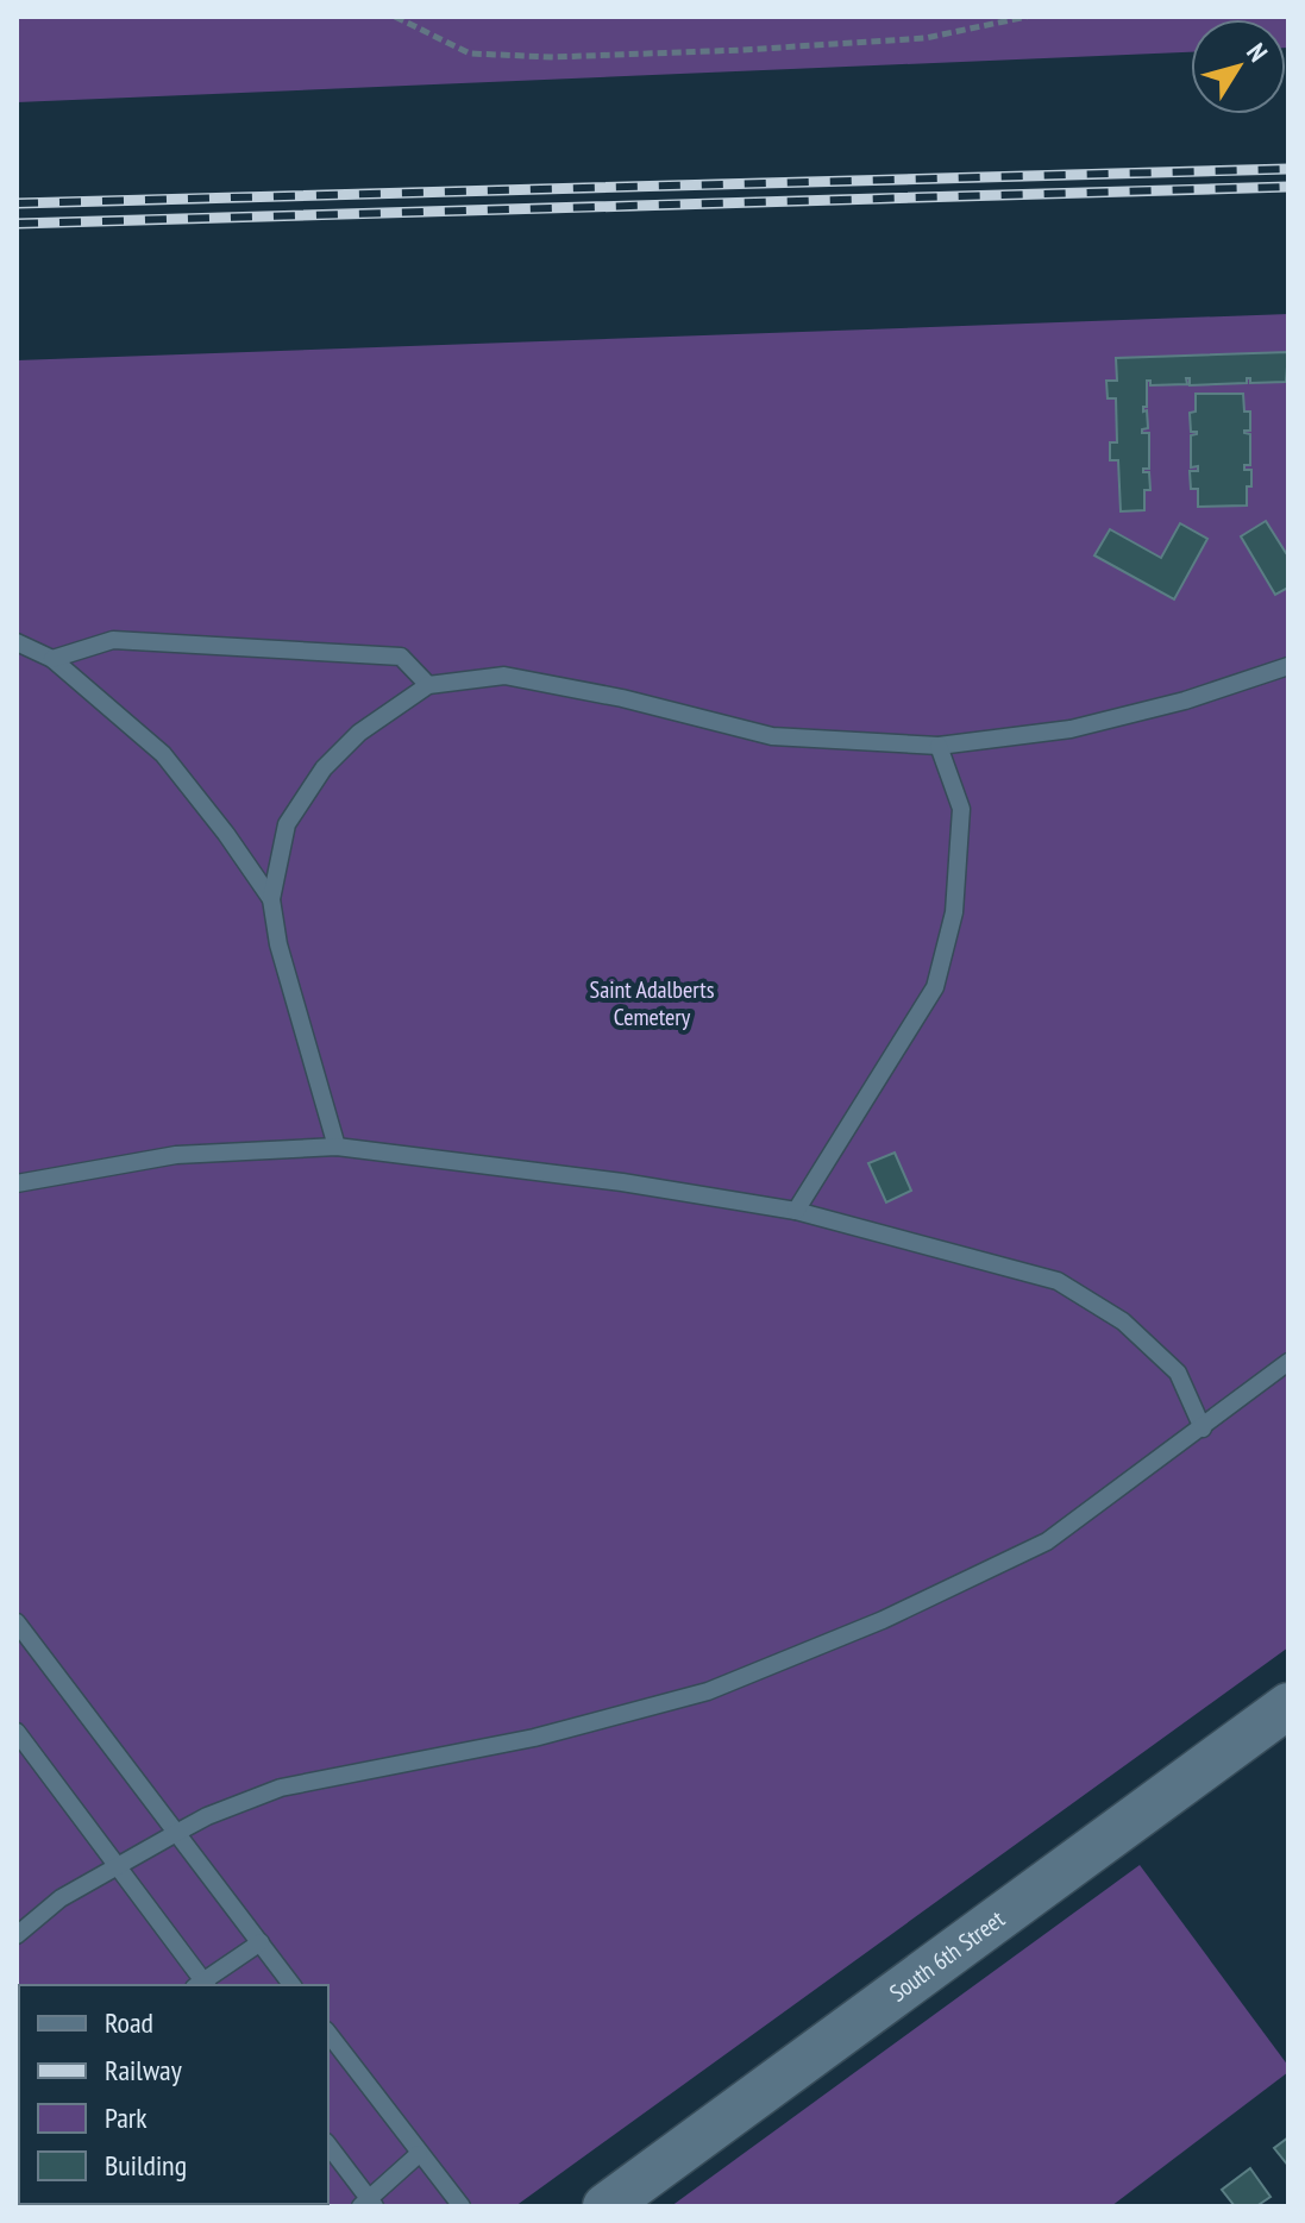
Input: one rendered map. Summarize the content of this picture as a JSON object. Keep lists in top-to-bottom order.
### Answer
{
  "streets": {
    "street": ["South 6th Street"]
  },
  "parks": ["Saint Adalberts Cemetery"],
  "legend": [
    "Road",
    "Railway",
    "Park",
    "Building"
  ],
  "north": "top right"
}
